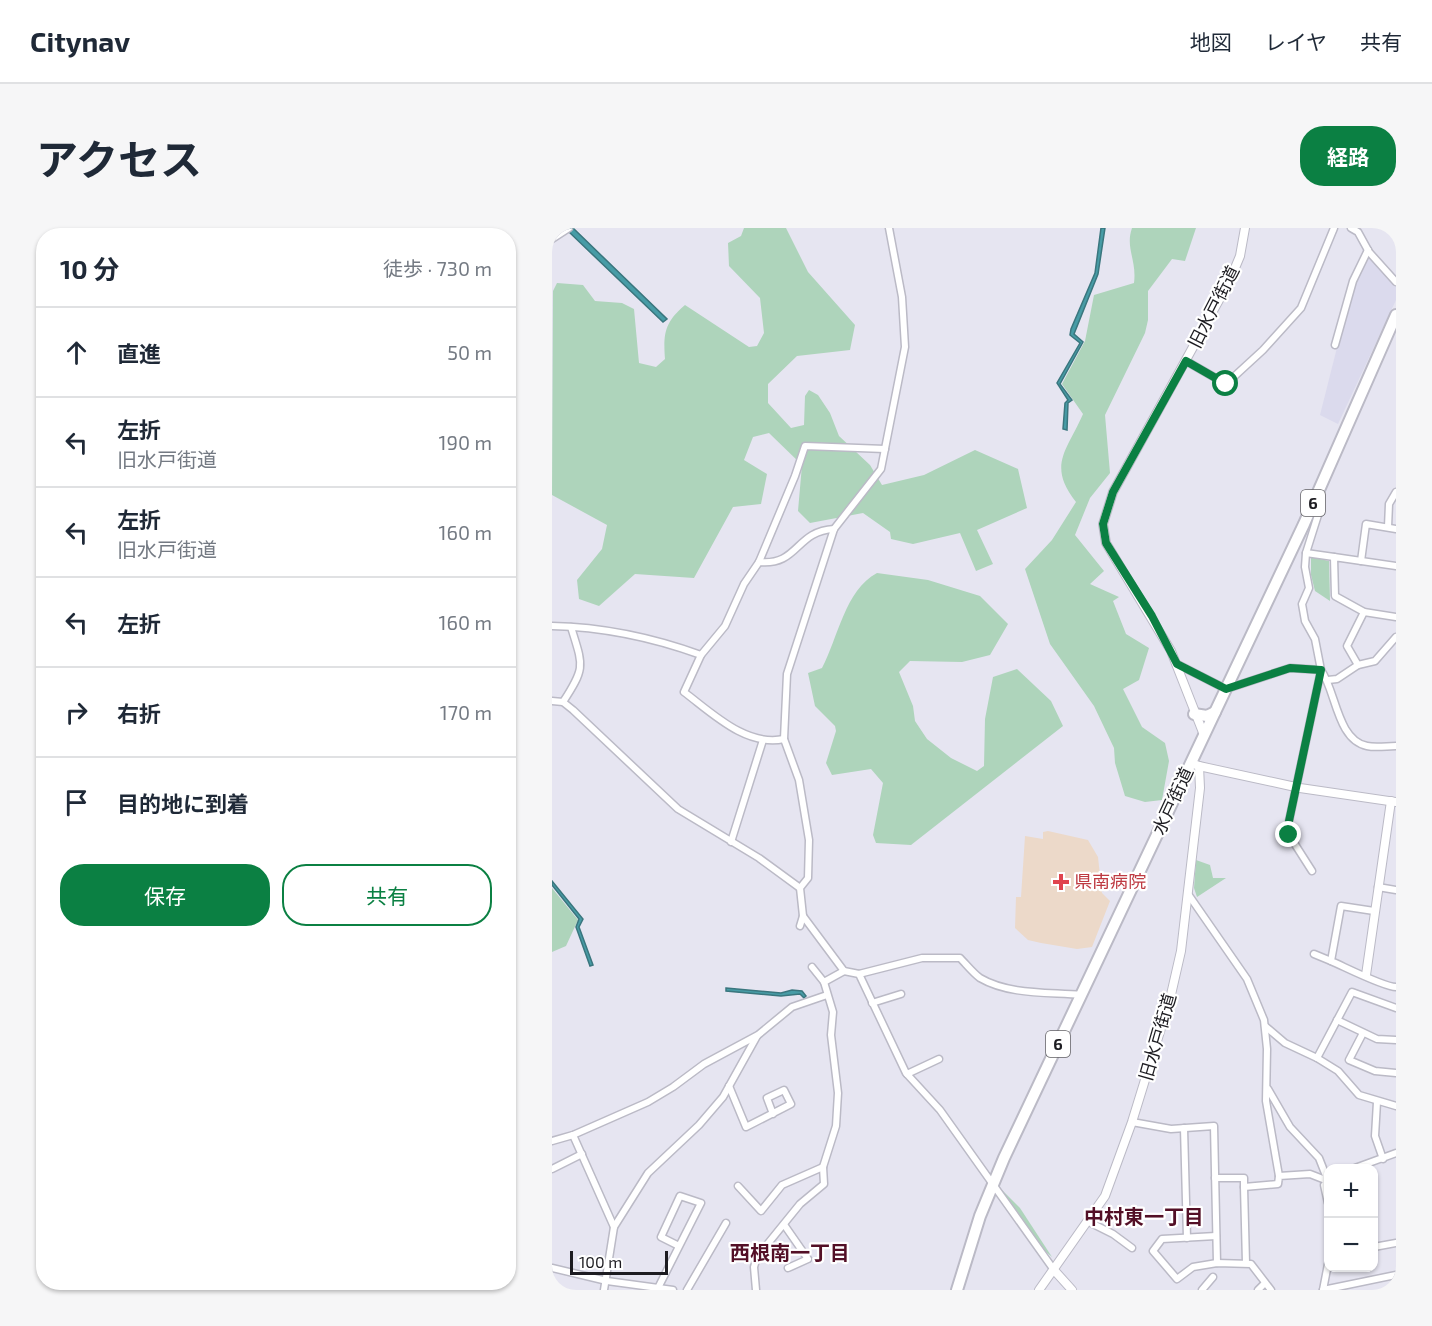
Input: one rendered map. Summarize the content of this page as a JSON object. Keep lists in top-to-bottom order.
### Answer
{
  "streets": {
    "highway": ["6", "水戸街道"],
    "street": ["旧水戸街道"]
  },
  "crossings": [
    ["旧水戸街道", "水戸街道"]
  ],
  "districts": ["中村東一丁目", "西根南一丁目"],
  "places": {
    "health": ["県南病院"]
  },
  "scale_bar": "100 m",
  "page": {
    "header": "Citynav",
    "nav": ["地図", "レイヤ", "共有"],
    "title": "アクセス",
    "buttons": [
      "経路",
      ["保存", "共有"]
    ],
    "heading": ["10 分", "徒歩 · 730 m"],
    "list": [
      ["直進", "50 m"],
      ["左折", "旧水戸街道", "190 m"],
      ["左折", "旧水戸街道", "160 m"],
      ["左折", "160 m"],
      ["右折", "170 m"],
      "目的地に到着"
    ],
    "map_buttons": ["+", "−"],
    "scale": "100 m"
  }
}
